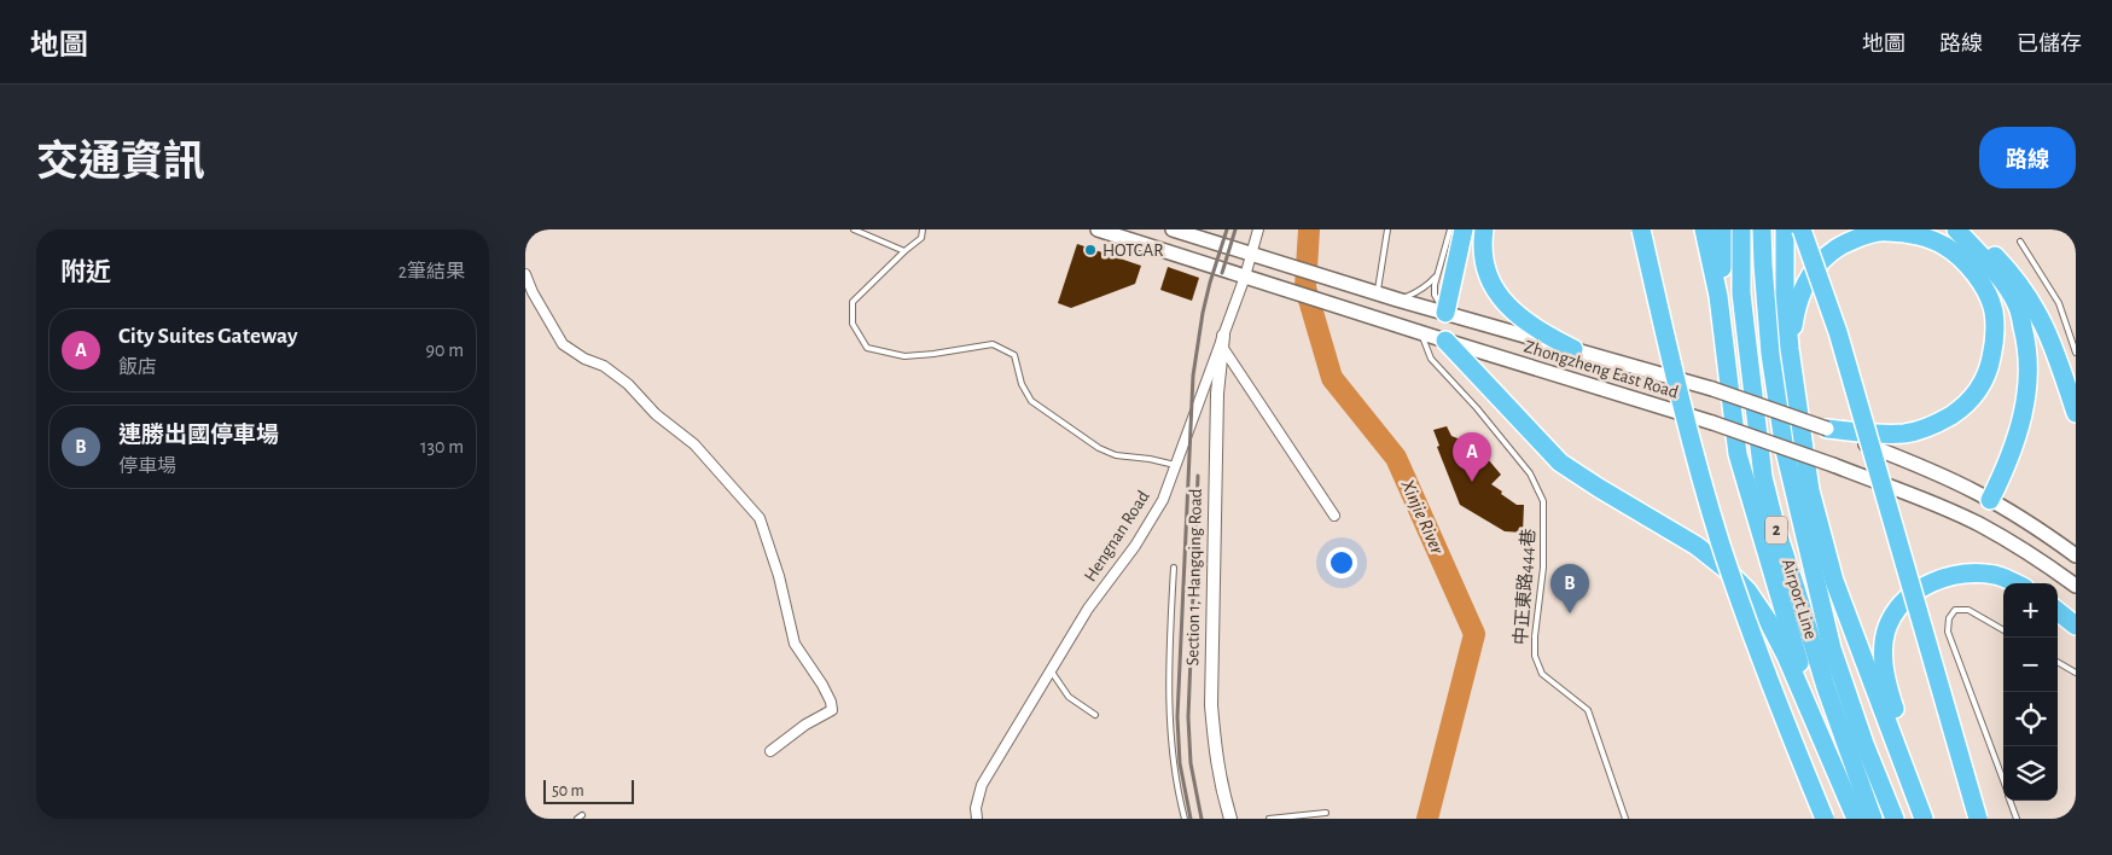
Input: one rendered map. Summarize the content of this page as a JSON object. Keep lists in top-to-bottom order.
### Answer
{
  "streets": {
    "highway": ["2", "Airport Line"],
    "main road": ["Zhongzheng East Road"],
    "street": ["Hengnan Road", "Section 1, Hangqing Road"],
    "lane": ["中正東路444巷"]
  },
  "crossings": [
    ["Zhongzheng East Road", "Hengnan Road"],
    ["Zhongzheng East Road", "中正東路444巷"],
    ["Hengnan Road", "Section 1, Hangqing Road"]
  ],
  "water": ["Xinjie River"],
  "places": ["HOTCAR"],
  "scale_bar": "50 m",
  "page": {
    "header": "地圖",
    "nav": ["地圖", "路線", "已儲存"],
    "title": "交通資訊",
    "buttons": "路線",
    "heading": ["附近", "2筆結果"],
    "list": [
      {
        "mark": "A",
        "name": "City Suites Gateway",
        "note": "飯店",
        "value": "90 m"
      },
      {
        "mark": "B",
        "name": "連勝出國停車場",
        "note": "停車場",
        "value": "130 m"
      }
    ],
    "pins": ["A", "B"],
    "map_buttons": ["+", "−"],
    "scale": "50 m"
  }
}
